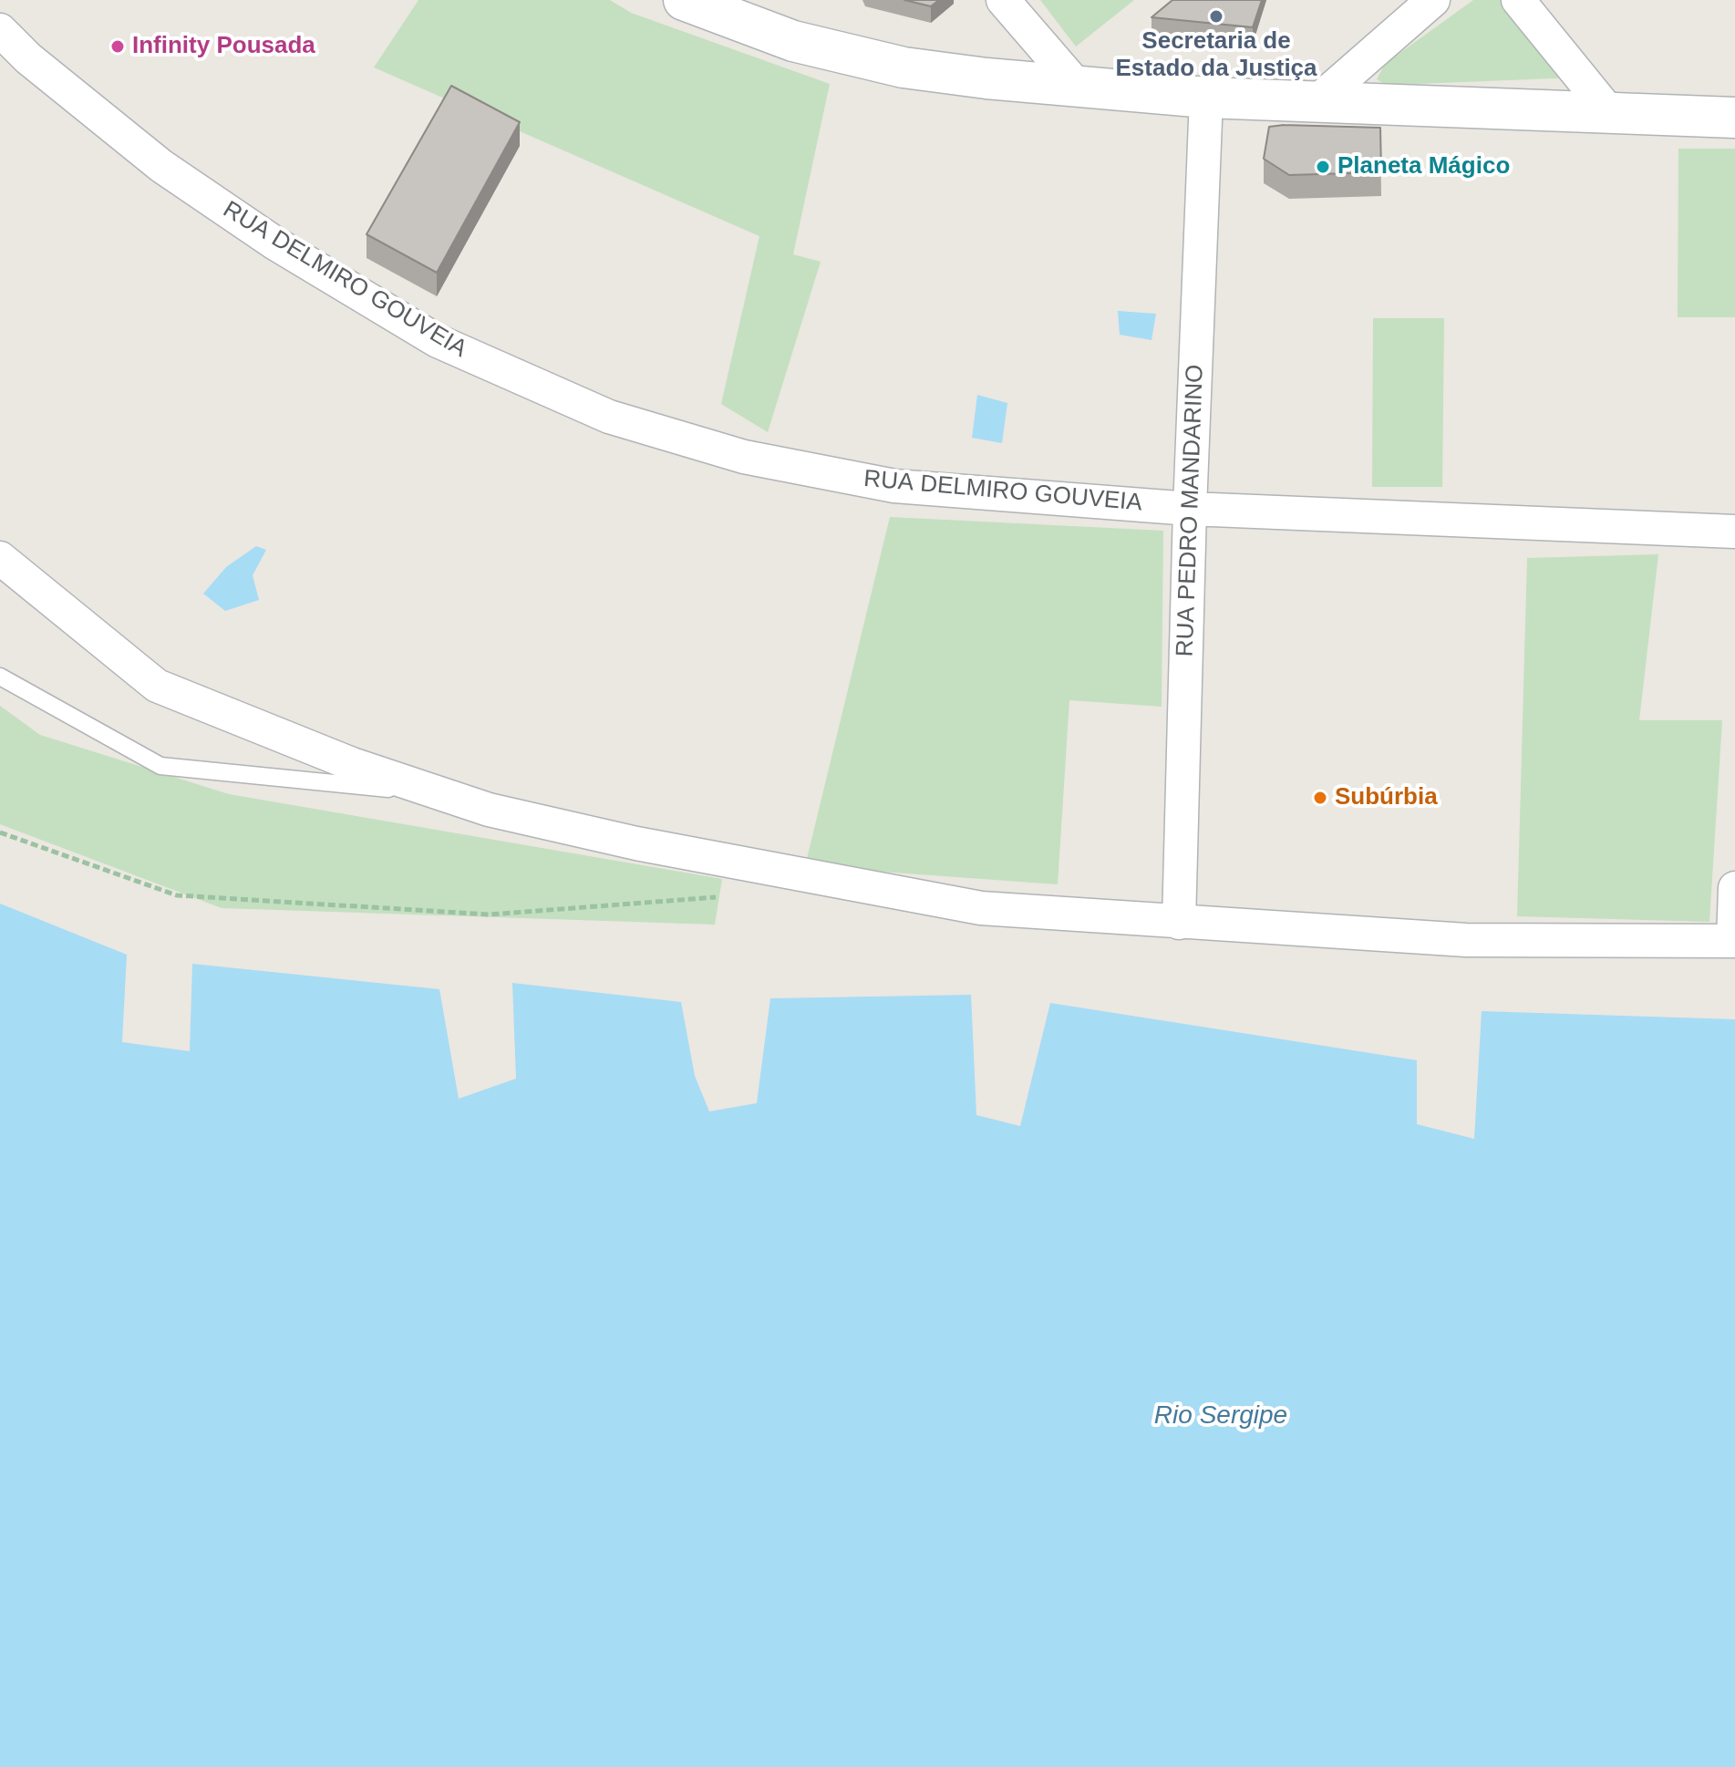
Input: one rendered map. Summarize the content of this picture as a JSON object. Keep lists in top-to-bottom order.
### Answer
{
  "streets": {
    "street": ["RUA DELMIRO GOUVEIA", "RUA PEDRO MANDARINO"]
  },
  "crossings": [
    ["RUA DELMIRO GOUVEIA", "RUA PEDRO MANDARINO"]
  ],
  "water": ["Rio Sergipe"],
  "places": [
    "Secretaria de Estado da Justiça",
    "Infinity Pousada",
    "Planeta Mágico",
    "Subúrbia"
  ]
}
